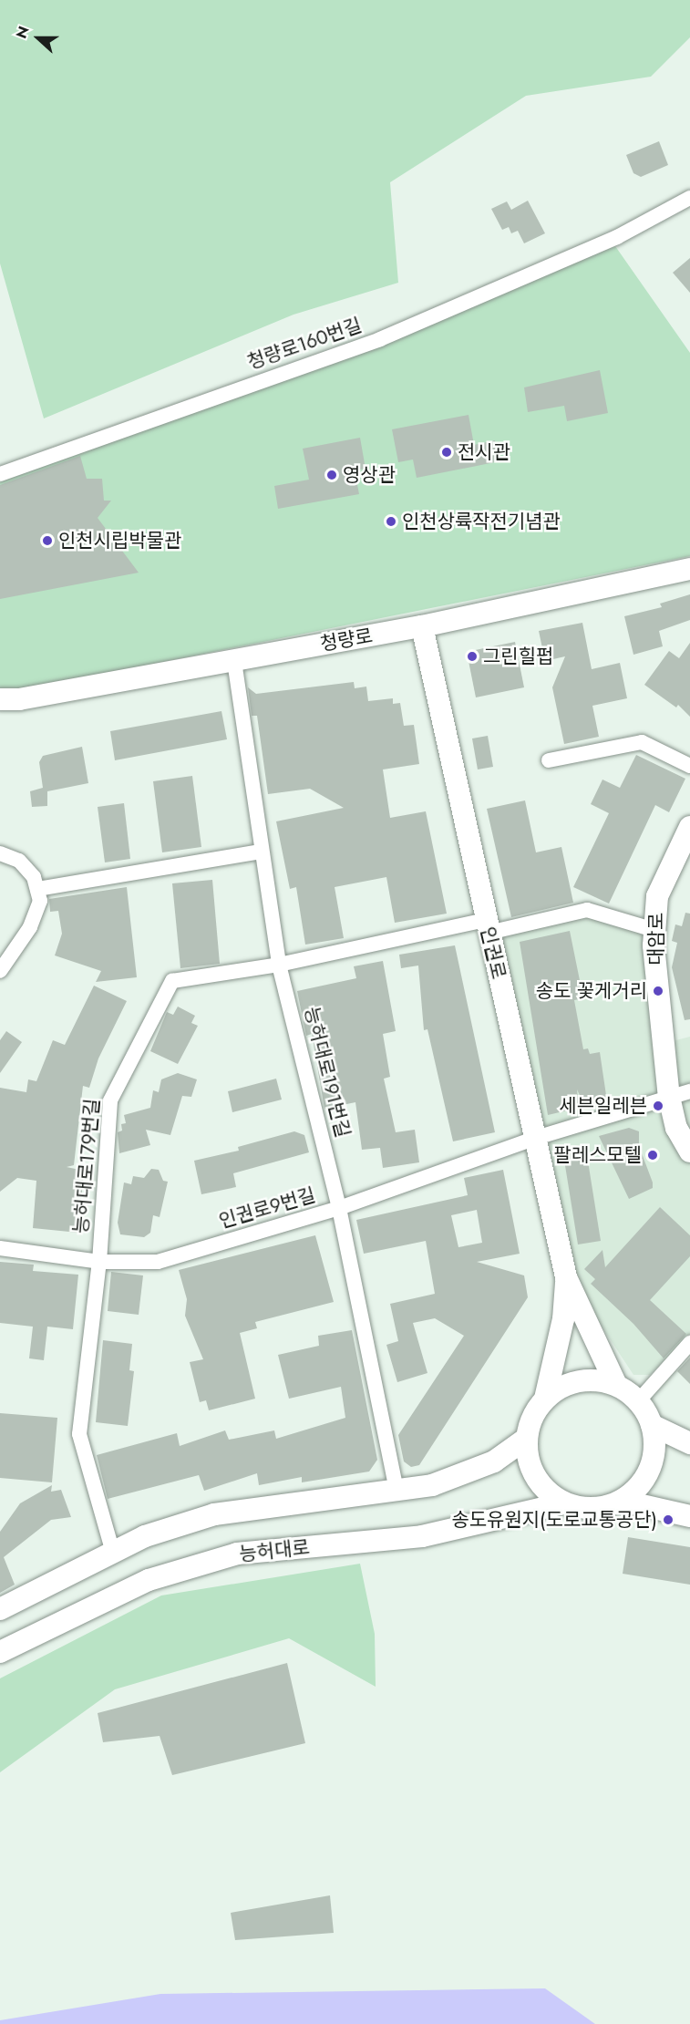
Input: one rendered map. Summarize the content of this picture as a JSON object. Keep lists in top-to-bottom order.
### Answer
{
  "streets": {
    "street": [
      "청량로160번길",
      "청량로",
      "대암로",
      "인권로",
      "능허대로191번길",
      "능허대로179번길",
      "인권로9번길",
      "능허대로"
    ]
  },
  "crossings": [
    ["청량로", "인권로"],
    ["청량로", "능허대로191번길"],
    ["대암로", "능허대로179번길"],
    ["대암로", "인권로9번길"],
    ["인권로", "능허대로179번길"],
    ["인권로", "인권로9번길"],
    ["능허대로191번길", "능허대로179번길"],
    ["능허대로191번길", "인권로9번길"],
    ["능허대로179번길", "인권로9번길"]
  ],
  "places": [
    "전시관",
    "영상관",
    "인천상륙작전기념관",
    "인천시립박물관",
    "그린힐펍",
    "송도 꽃게거리",
    "세븐일레븐",
    "팔레스모텔",
    "송도유원지(도로교통공단)"
  ],
  "north": "left"
}
